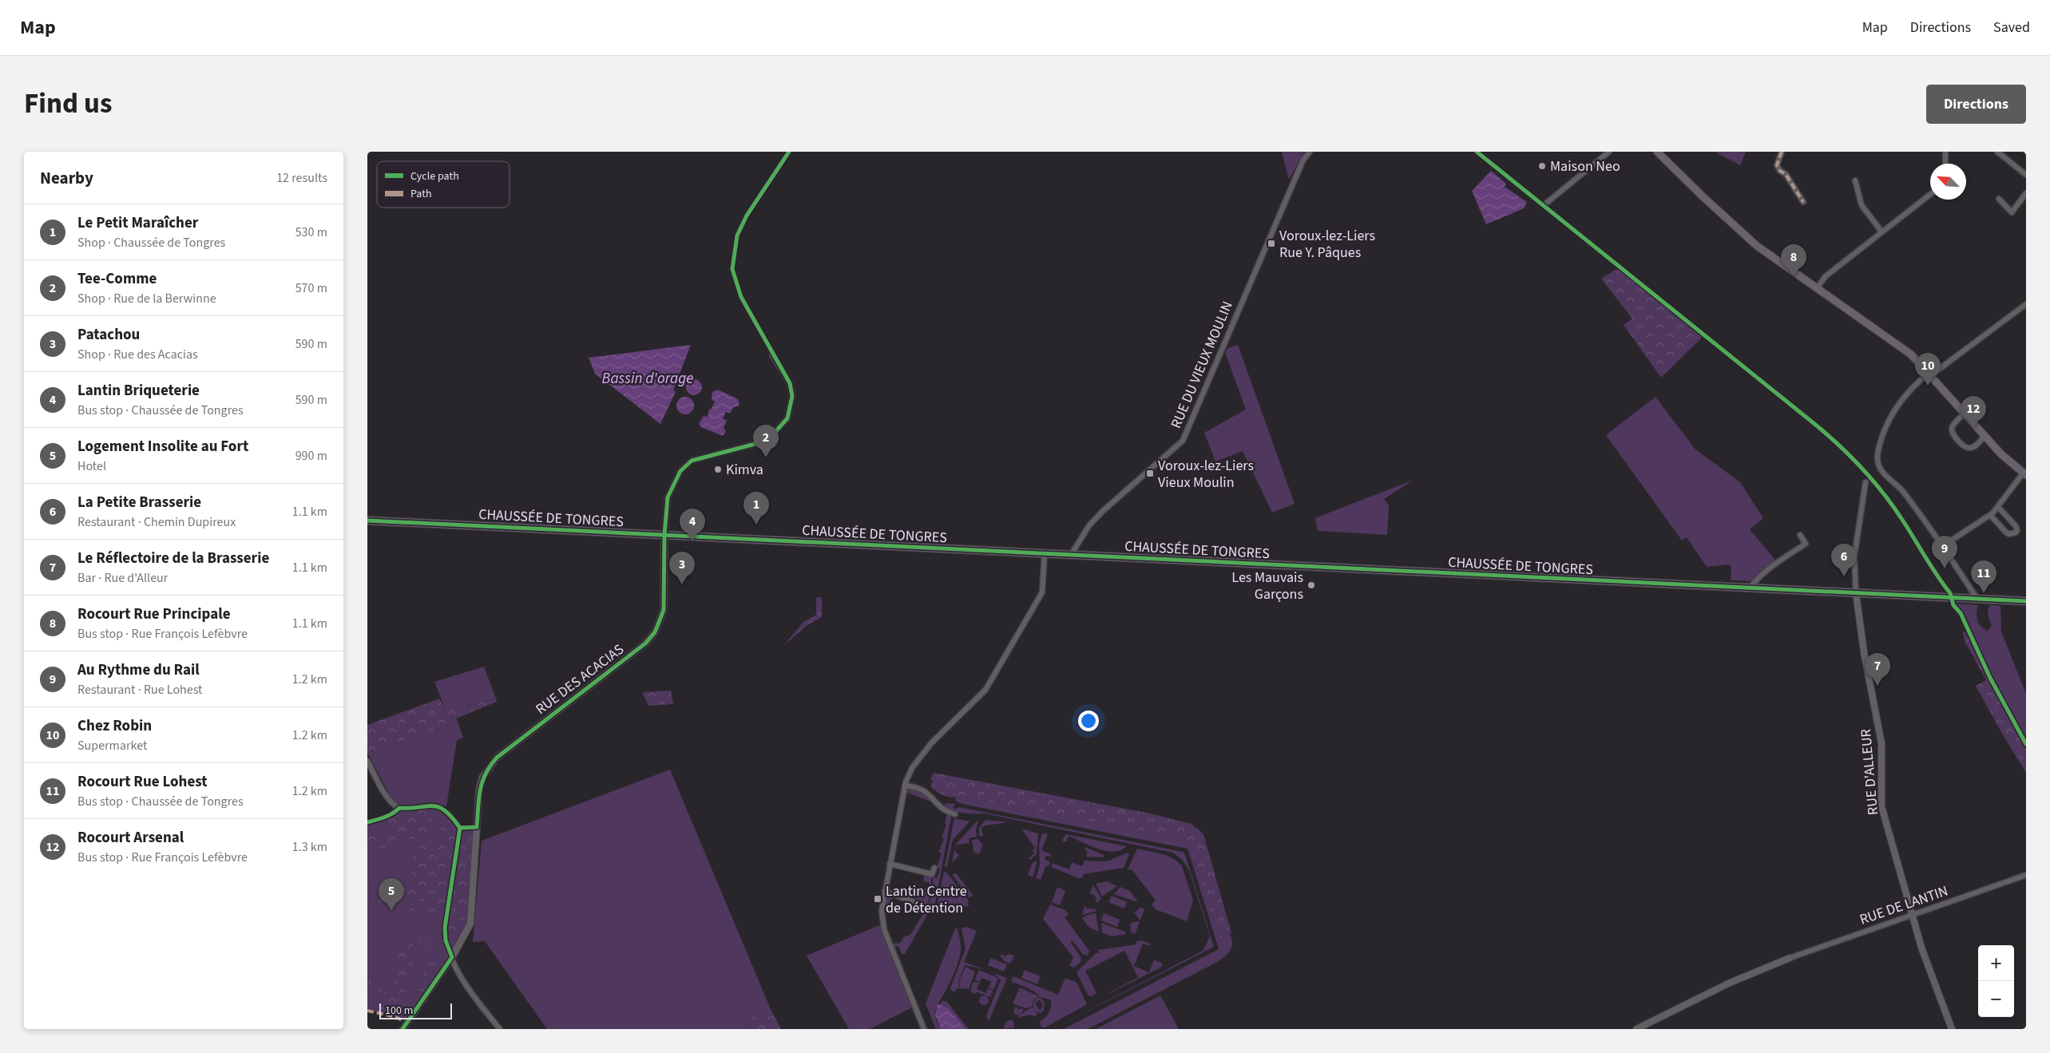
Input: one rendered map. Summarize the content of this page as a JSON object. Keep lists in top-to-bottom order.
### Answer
{
  "streets": {
    "main road": ["CHAUSSÉE DE TONGRES"],
    "street": [
      "RUE DU VIEUX MOULIN",
      "RUE DES ACACIAS",
      "RUE D'ALLEUR",
      "RUE DE LANTIN"
    ]
  },
  "crossings": [
    ["RUE DU VIEUX MOULIN", "CHAUSSÉE DE TONGRES"],
    ["CHAUSSÉE DE TONGRES", "RUE DES ACACIAS"],
    ["CHAUSSÉE DE TONGRES", "RUE D'ALLEUR"],
    ["RUE D'ALLEUR", "RUE DE LANTIN"]
  ],
  "water": ["Bassin d'orage"],
  "places": {
    "other": ["Maison Neo", "Kimva", "Les Mauvais Garçons"],
    "transit": ["Voroux-lez-Liers Rue Y. Pâques", "Voroux-lez-Liers Vieux Moulin", "Lantin Centre de Détention"]
  },
  "legend": ["Cycle path", "Path"],
  "scale_bar": "100 m",
  "north": "top left",
  "page": {
    "header": "Map",
    "nav": ["Map", "Directions", "Saved"],
    "title": "Find us",
    "buttons": "Directions",
    "heading": ["Nearby", "12 results"],
    "list": [
      {
        "mark": "1",
        "name": "Le Petit Maraîcher",
        "note": "Shop · Chaussée de Tongres",
        "value": "530 m"
      },
      {
        "mark": "2",
        "name": "Tee-Comme",
        "note": "Shop · Rue de la Berwinne",
        "value": "570 m"
      },
      {
        "mark": "3",
        "name": "Patachou",
        "note": "Shop · Rue des Acacias",
        "value": "590 m"
      },
      {
        "mark": "4",
        "name": "Lantin Briqueterie",
        "note": "Bus stop · Chaussée de Tongres",
        "value": "590 m"
      },
      {
        "mark": "5",
        "name": "Logement Insolite au Fort",
        "note": "Hotel",
        "value": "990 m"
      },
      {
        "mark": "6",
        "name": "La Petite Brasserie",
        "note": "Restaurant · Chemin Dupireux",
        "value": "1.1 km"
      },
      {
        "mark": "7",
        "name": "Le Réflectoire de la Brasserie",
        "note": "Bar · Rue d'Alleur",
        "value": "1.1 km"
      },
      {
        "mark": "8",
        "name": "Rocourt Rue Principale",
        "note": "Bus stop · Rue François Lefèbvre",
        "value": "1.1 km"
      },
      {
        "mark": "9",
        "name": "Au Rythme du Rail",
        "note": "Restaurant · Rue Lohest",
        "value": "1.2 km"
      },
      {
        "mark": "10",
        "name": "Chez Robin",
        "note": "Supermarket",
        "value": "1.2 km"
      },
      {
        "mark": "11",
        "name": "Rocourt Rue Lohest",
        "note": "Bus stop · Chaussée de Tongres",
        "value": "1.2 km"
      },
      {
        "mark": "12",
        "name": "Rocourt Arsenal",
        "note": "Bus stop · Rue François Lefèbvre",
        "value": "1.3 km"
      }
    ],
    "pins": [
      "8",
      "10",
      "12",
      "2",
      "1",
      "4",
      "9",
      "6",
      "3",
      "11",
      "7",
      "5"
    ],
    "map_buttons": ["+", "−"],
    "scale": "100 m"
  }
}
